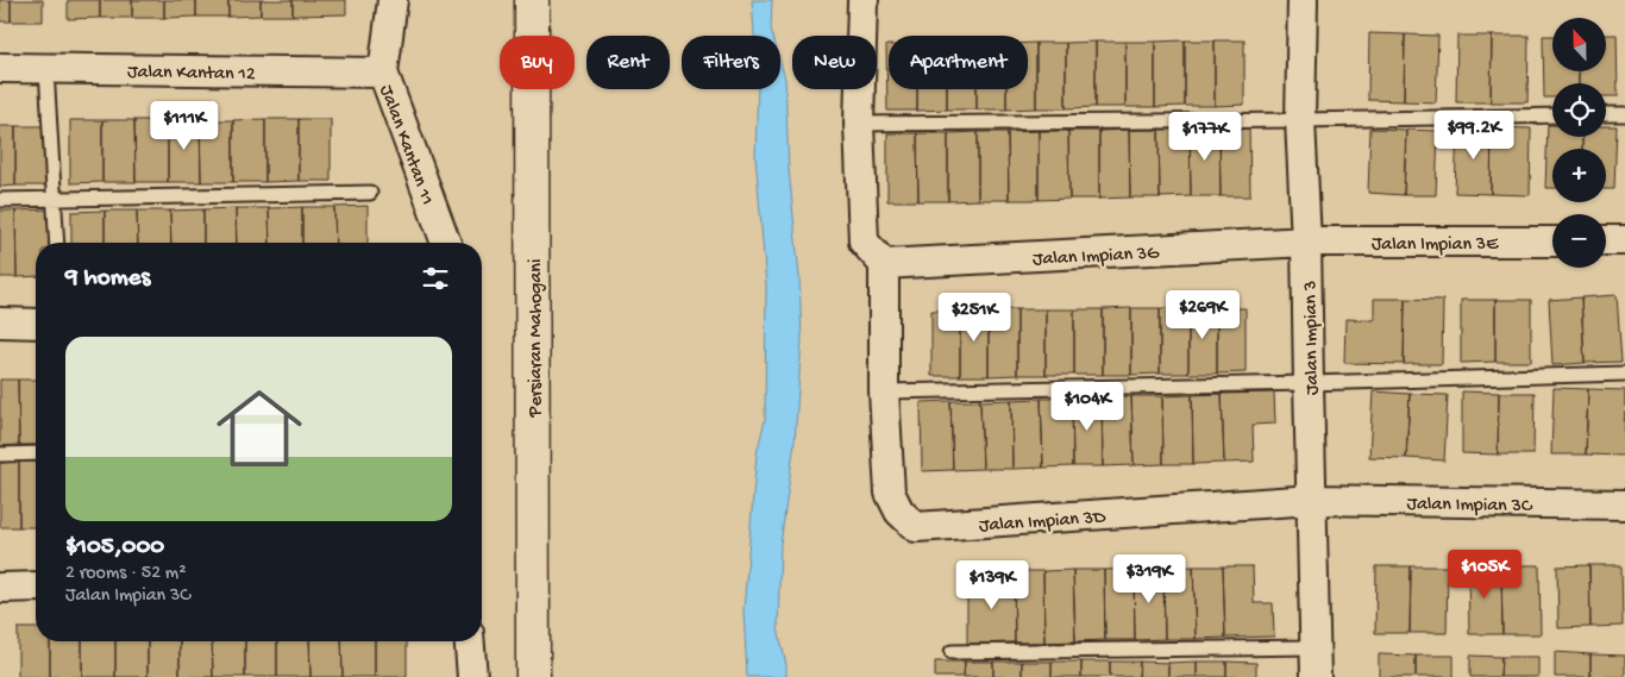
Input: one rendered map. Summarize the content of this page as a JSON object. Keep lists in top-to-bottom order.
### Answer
{
  "streets": {
    "main road": ["Persiaran Mahogani"],
    "street": [
      "Jalan Kantan 12",
      "Jalan Kantan 11",
      "Jalan Impian 3E",
      "Jalan Impian 3G",
      "Jalan Impian 3",
      "Jalan Impian 3C",
      "Jalan Impian 3D"
    ]
  },
  "crossings": [
    ["Jalan Kantan 12", "Jalan Kantan 11"],
    ["Jalan Impian 3E", "Jalan Impian 3G"],
    ["Jalan Impian 3E", "Jalan Impian 3"],
    ["Jalan Impian 3G", "Jalan Impian 3"],
    ["Jalan Impian 3", "Jalan Impian 3C"],
    ["Jalan Impian 3", "Jalan Impian 3D"],
    ["Jalan Impian 3C", "Jalan Impian 3D"]
  ],
  "north": "top",
  "page": {
    "map_buttons": ["+", "−"],
    "chip": [
      "Buy",
      "Rent",
      "Filters",
      "New",
      "Apartment"
    ],
    "price": [
      "$111K",
      "$99.2K",
      "$177K",
      "$269K",
      "$251K",
      "$104K",
      "$105K",
      "$319K",
      "$139K"
    ],
    "heading": "9 homes",
    "list": [
      {
        "name": "$105,000",
        "note": "2 rooms · 52 m² · Jalan Impian 3C"
      }
    ]
  }
}
